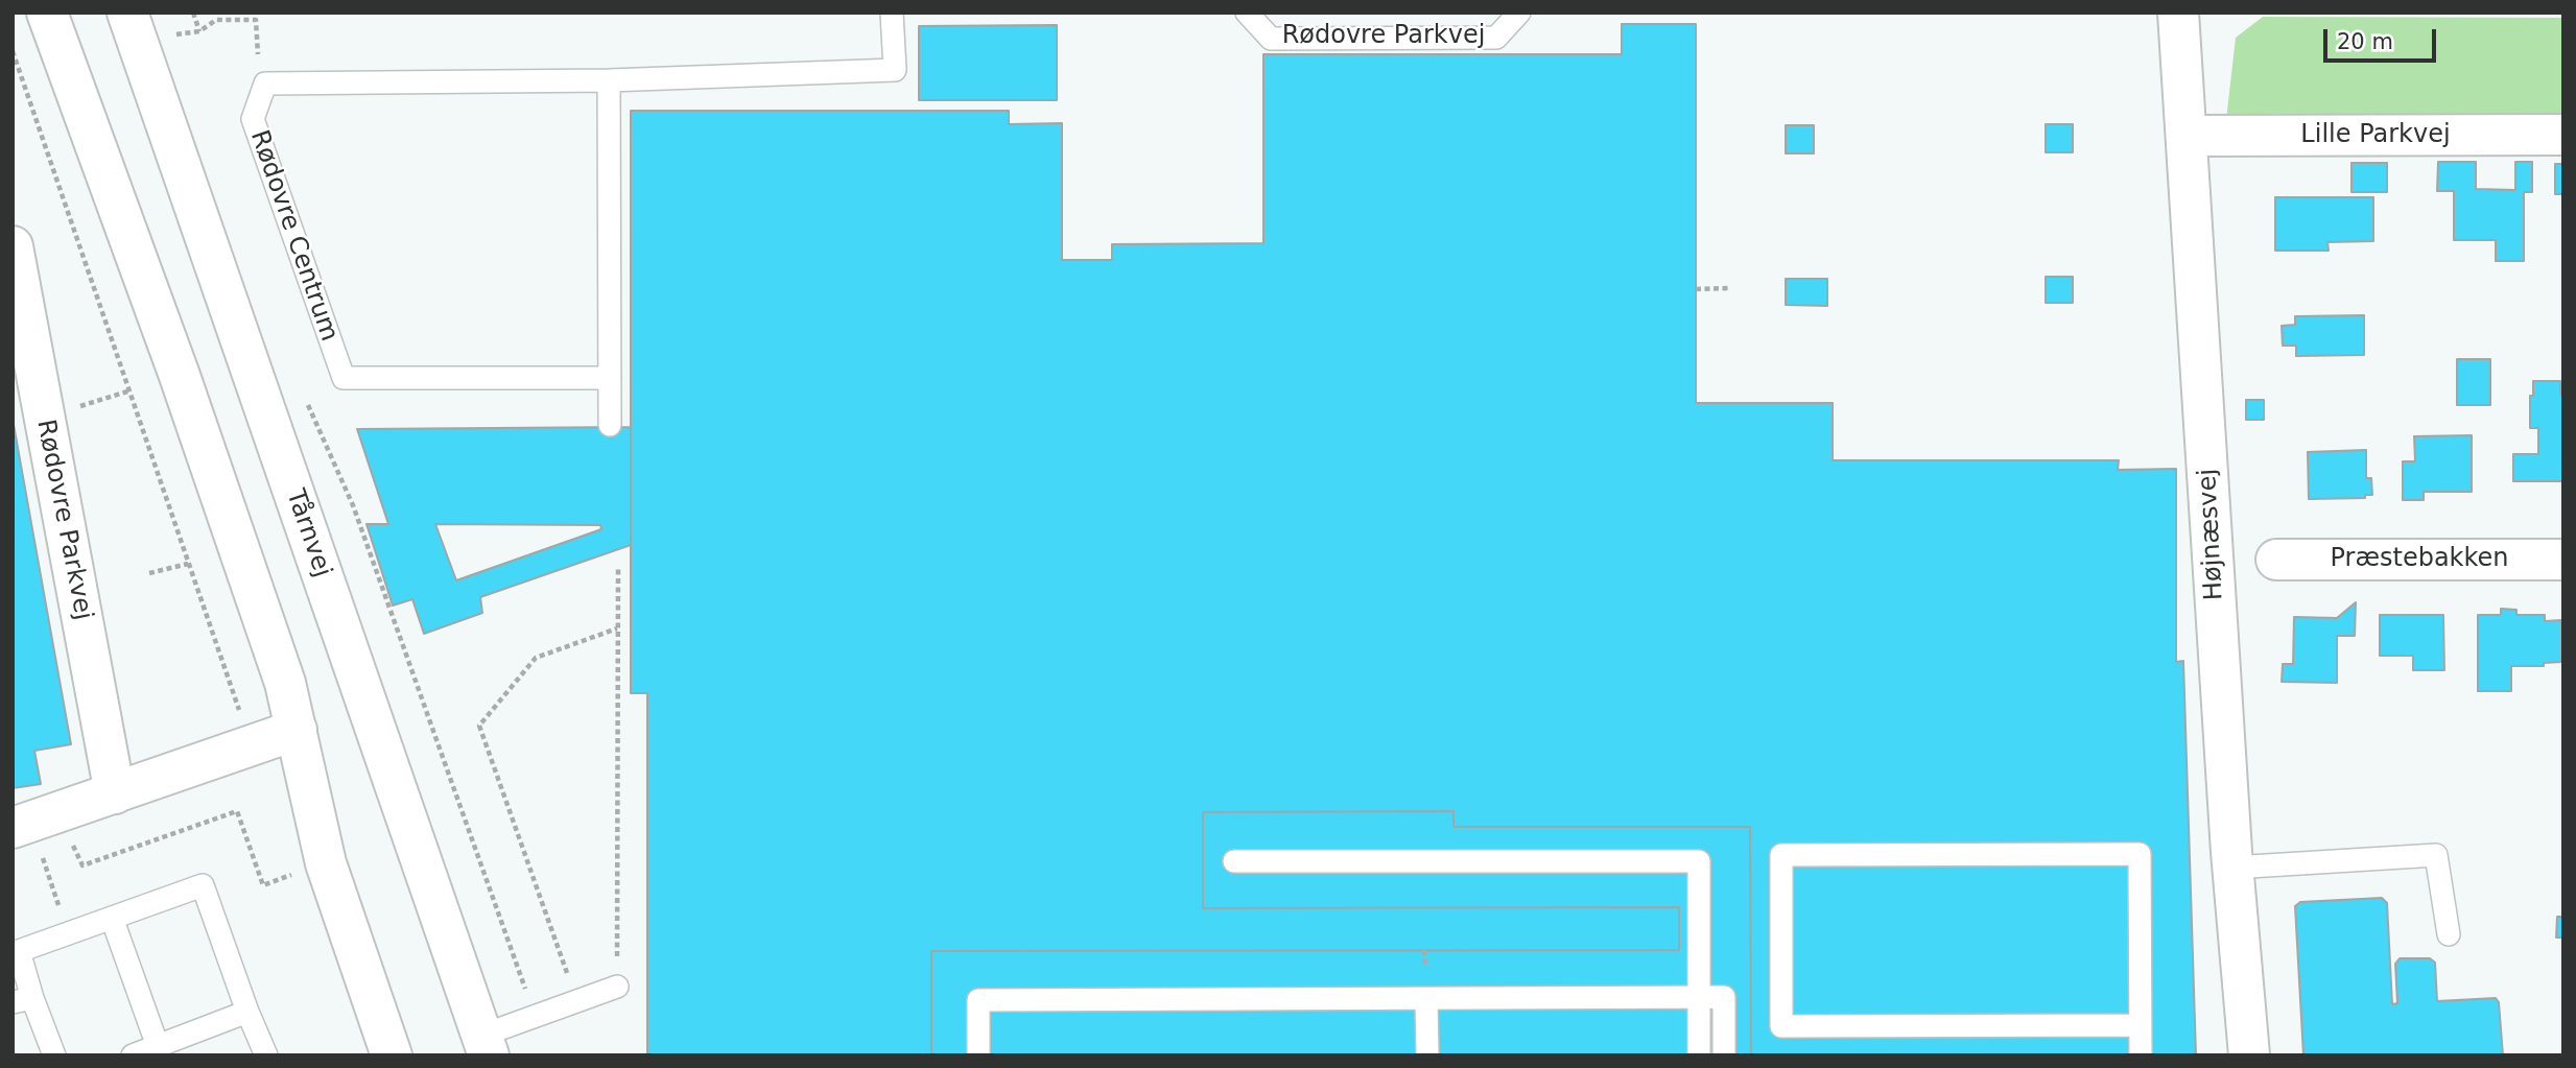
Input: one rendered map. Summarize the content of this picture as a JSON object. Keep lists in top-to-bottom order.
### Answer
{
  "streets": {
    "street": [
      "Rødovre Parkvej",
      "Lille Parkvej",
      "Tårnvej",
      "Højnæsvej",
      "Præstebakken"
    ],
    "lane": ["Rødovre Centrum"]
  },
  "crossings": [
    ["Lille Parkvej", "Højnæsvej"]
  ],
  "scale_bar": "20 m"
}
